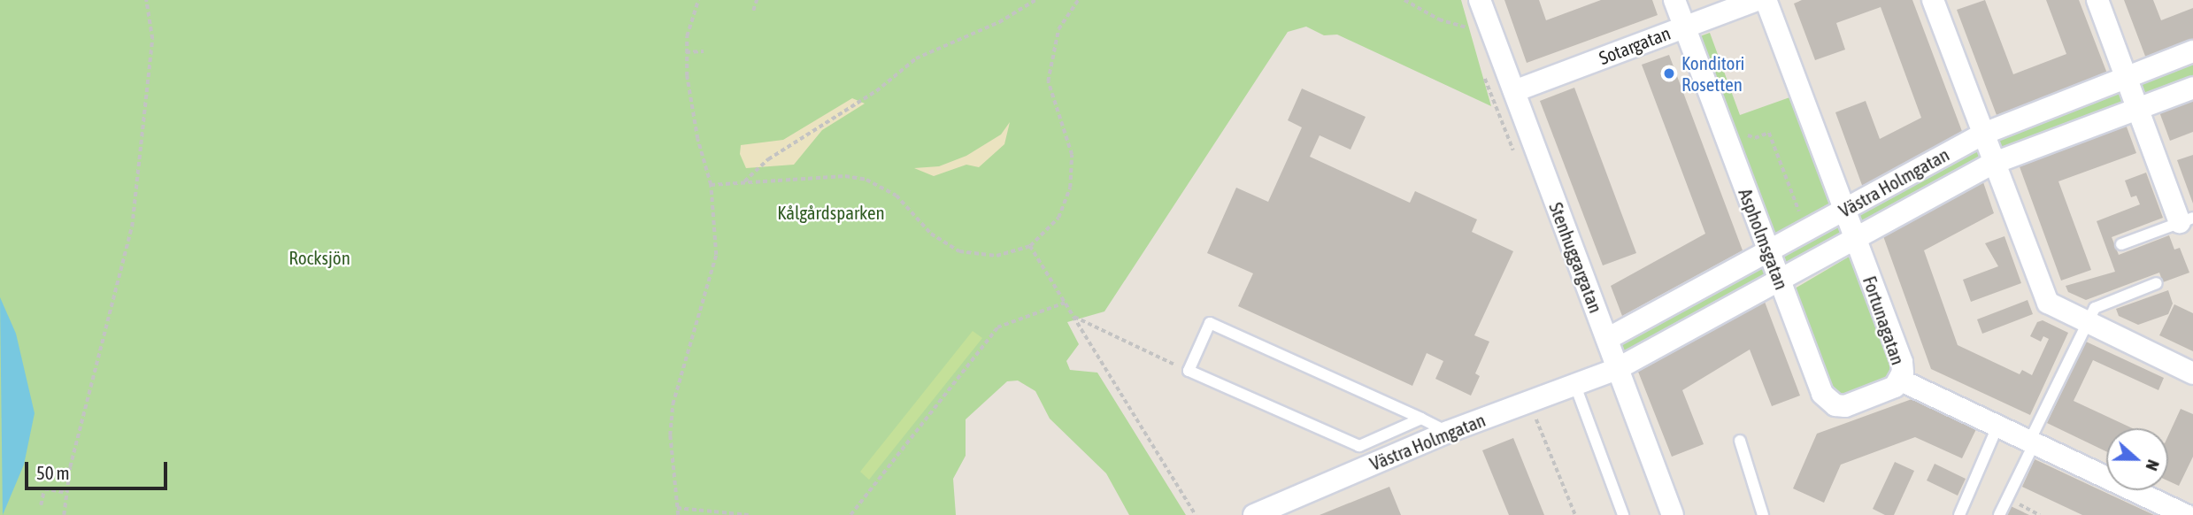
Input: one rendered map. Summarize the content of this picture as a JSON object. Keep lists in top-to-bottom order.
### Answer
{
  "streets": {
    "street": [
      "Sotargatan",
      "Västra Holmgatan",
      "Aspholmsgatan",
      "Stenhuggargatan",
      "Fortunagatan"
    ]
  },
  "crossings": [
    ["Sotargatan", "Aspholmsgatan"],
    ["Sotargatan", "Stenhuggargatan"],
    ["Västra Holmgatan", "Aspholmsgatan"],
    ["Västra Holmgatan", "Stenhuggargatan"],
    ["Västra Holmgatan", "Fortunagatan"],
    ["Aspholmsgatan", "Fortunagatan"]
  ],
  "parks": ["Kålgårdsparken", "Rocksjön"],
  "places": ["Konditori Rosetten"],
  "scale_bar": "50 m",
  "north": "right"
}
